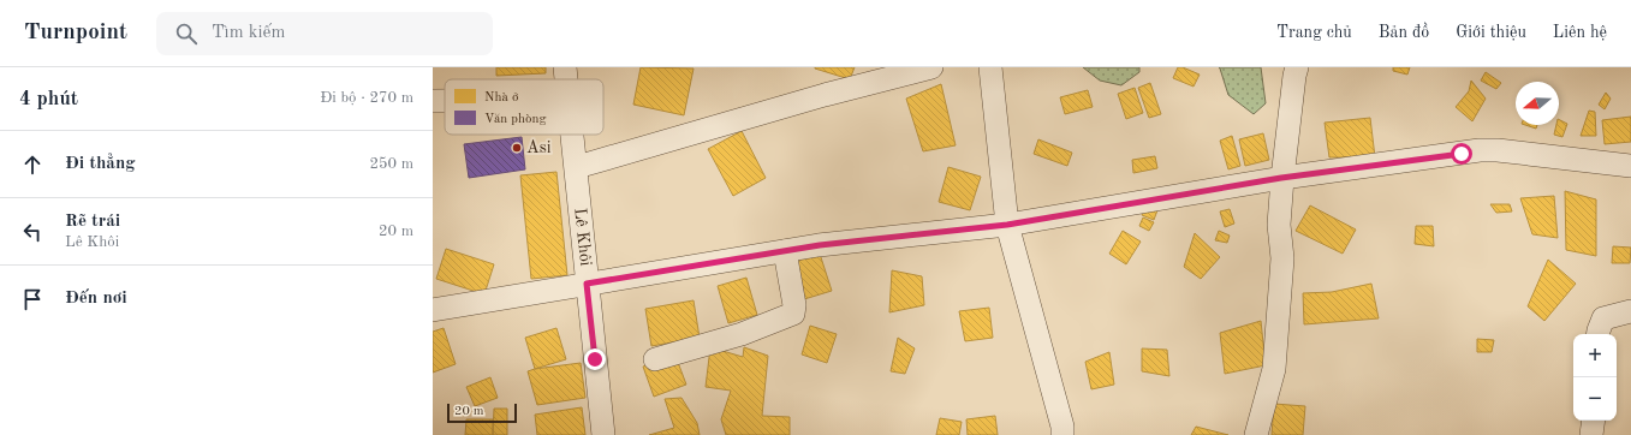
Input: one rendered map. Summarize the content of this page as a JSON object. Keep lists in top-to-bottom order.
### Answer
{
  "streets": {
    "street": ["Lê Khôi"]
  },
  "places": ["Asi"],
  "legend": ["Nhà ở", "Văn phòng"],
  "scale_bar": "20 m",
  "north": "left",
  "page": {
    "header": "Turnpoint",
    "search": "Tìm kiếm",
    "nav": [
      "Trang chủ",
      "Bản đồ",
      "Giới thiệu",
      "Liên hệ"
    ],
    "heading": ["4 phút", "Đi bộ · 270 m"],
    "list": [
      ["Đi thẳng", "250 m"],
      ["Rẽ trái", "Lê Khôi", "20 m"],
      "Đến nơi"
    ],
    "map_buttons": ["+", "−"],
    "scale": "20 m"
  }
}
